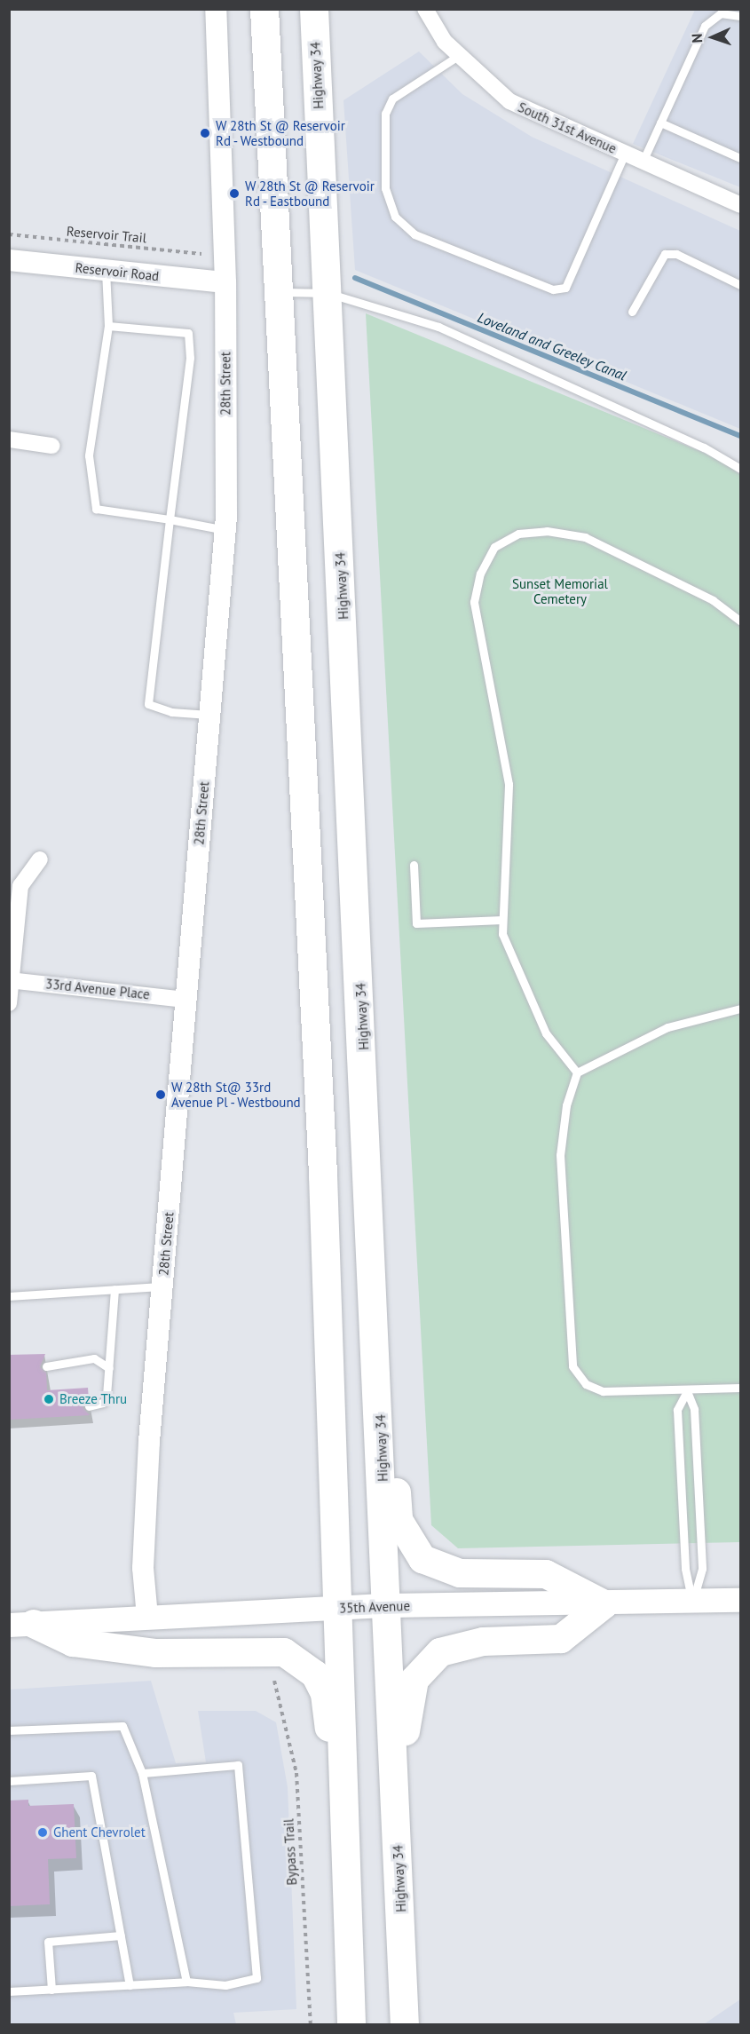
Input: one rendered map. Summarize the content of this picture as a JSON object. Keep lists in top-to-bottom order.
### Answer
{
  "streets": {
    "highway": ["Highway 34"],
    "main road": ["35th Avenue"],
    "street": [
      "South 31st Avenue",
      "Reservoir Road",
      "28th Street",
      "33rd Avenue Place"
    ],
    "path": ["Reservoir Trail", "Bypass Trail"]
  },
  "crossings": [
    ["Highway 34", "35th Avenue"],
    ["Reservoir Road", "28th Street"],
    ["28th Street", "33rd Avenue Place"],
    ["28th Street", "35th Avenue"]
  ],
  "water": ["Loveland and Greeley Canal"],
  "parks": ["Sunset Memorial Cemetery"],
  "places": [
    "W 28th St @ Reservoir Rd - Westbound",
    "W 28th St @ Reservoir Rd - Eastbound",
    "W 28th St@ 33rd Avenue Pl - Westbound",
    "Breeze Thru",
    "Ghent Chevrolet"
  ],
  "north": "left"
}
